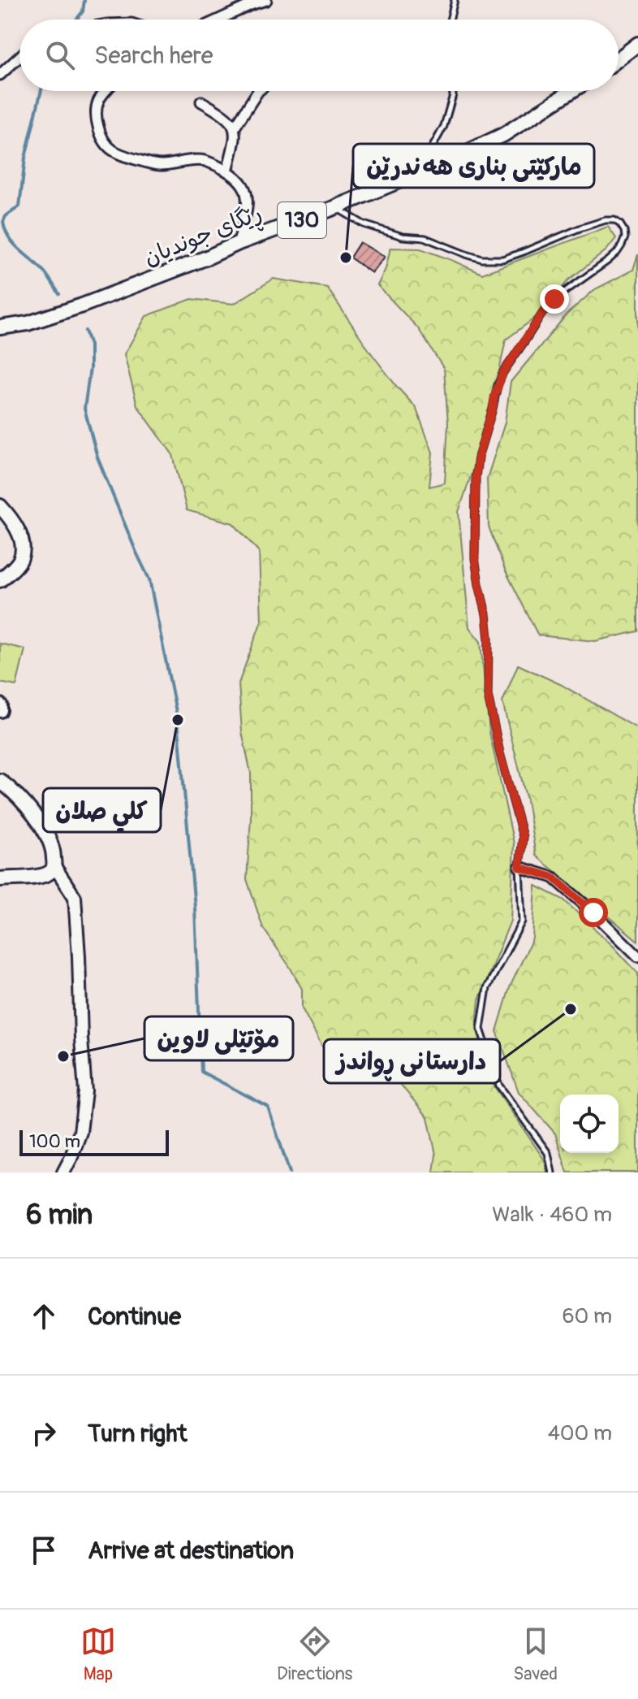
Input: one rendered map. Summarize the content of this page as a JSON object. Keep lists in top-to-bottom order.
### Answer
{
  "streets": {
    "main road": ["130", "ڕێگای جوندیان"]
  },
  "places": [
    "مارکێتی بناری هەندرێن",
    "كلي صلان",
    "دارستانی ڕواندز",
    "مۆتێلی لاوین"
  ],
  "scale_bar": "100 m",
  "page": {
    "search": "Search here",
    "scale": "100 m",
    "heading": ["6 min", "Walk · 460 m"],
    "list": [
      ["Continue", "60 m"],
      ["Turn right", "400 m"],
      "Arrive at destination"
    ],
    "nav": ["Map", "Directions", "Saved"]
  }
}
